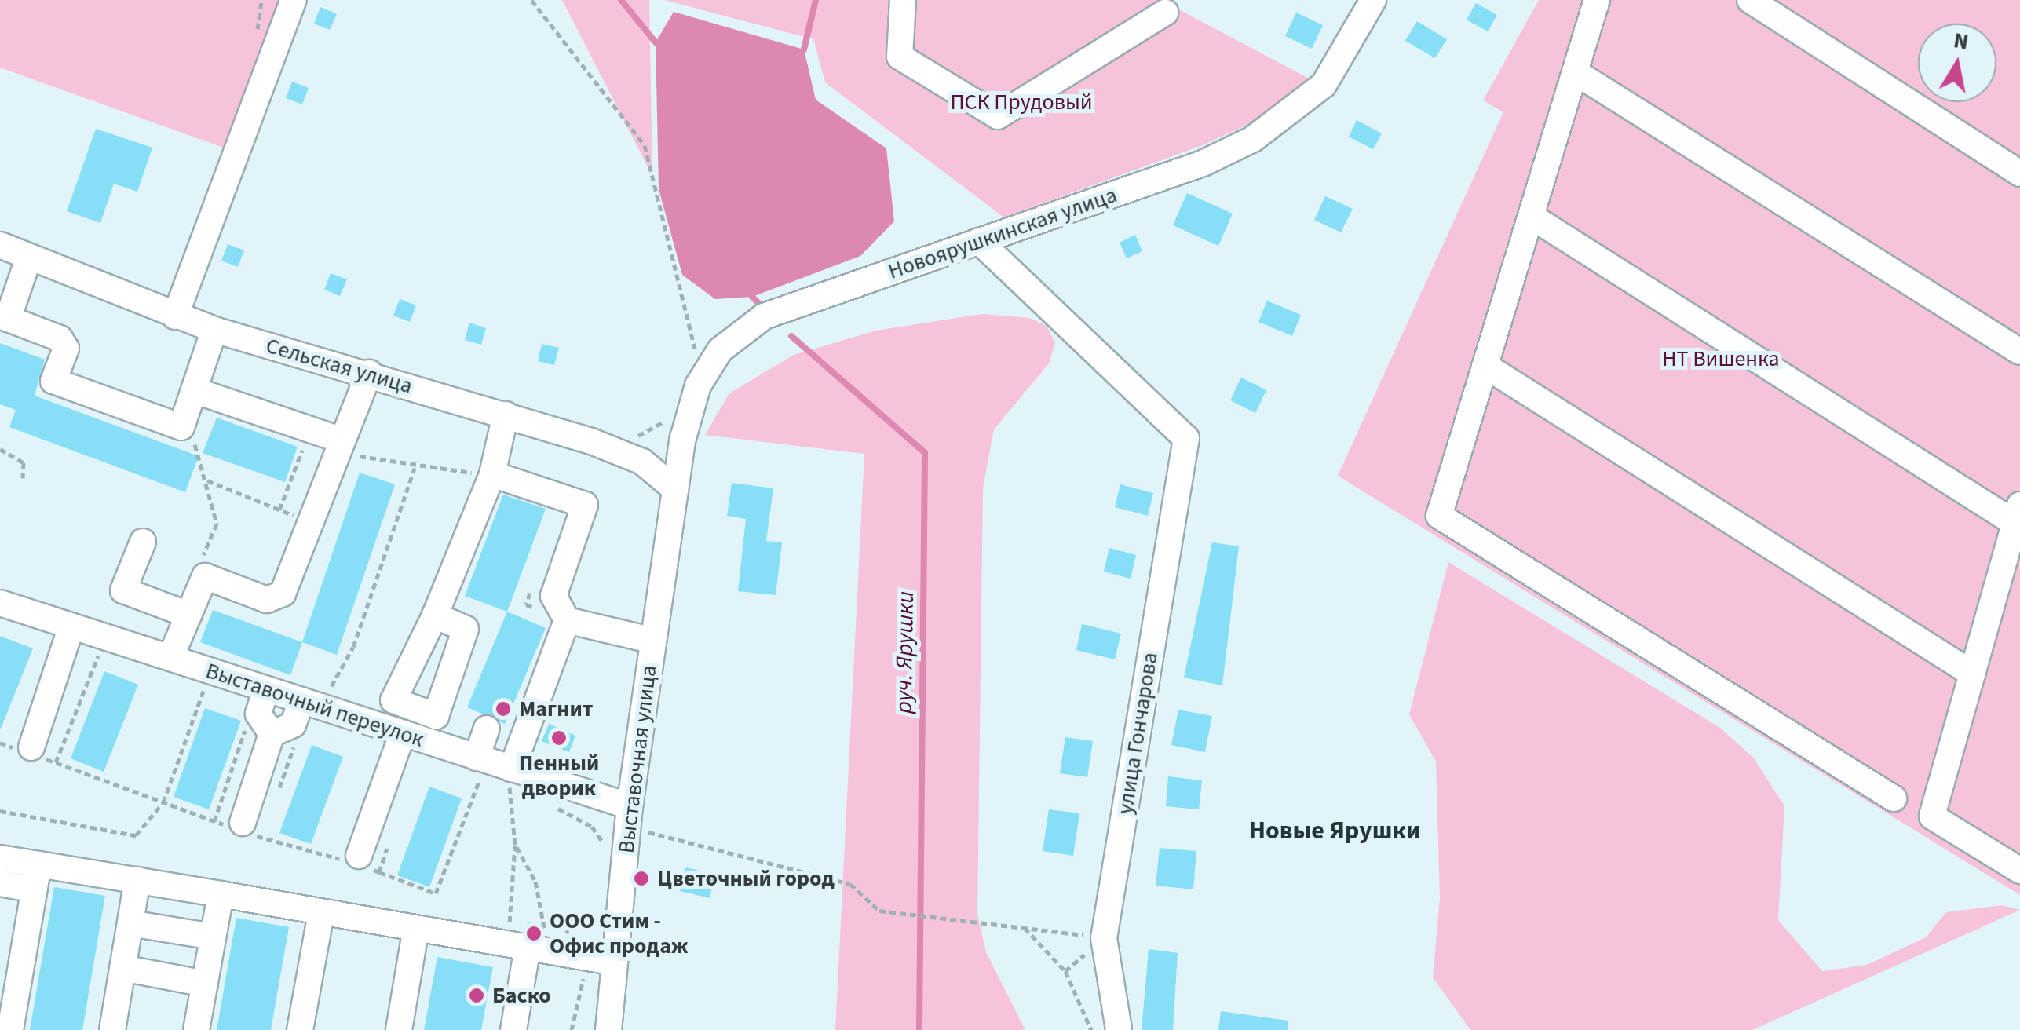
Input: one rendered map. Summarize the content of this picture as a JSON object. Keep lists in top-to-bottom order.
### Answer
{
  "streets": {
    "street": [
      "Новоярушкинская улица",
      "Сельская улица",
      "Выставочный переулок",
      "улица Гончарова",
      "Выставочная улица"
    ]
  },
  "crossings": [
    ["Новоярушкинская улица", "Сельская улица"],
    ["Новоярушкинская улица", "улица Гончарова"],
    ["Новоярушкинская улица", "Выставочная улица"],
    ["Сельская улица", "Выставочная улица"],
    ["Выставочный переулок", "Выставочная улица"]
  ],
  "districts": ["Новые Ярушки"],
  "water": ["руч. Ярушки"],
  "parks": ["ПСК Прудовый", "НТ Вишенка"],
  "places": [
    "Магнит",
    "Пенный дворик",
    "Цветочный город",
    "ООО Стим - Офис продаж",
    "Баско"
  ],
  "north": "top"
}
